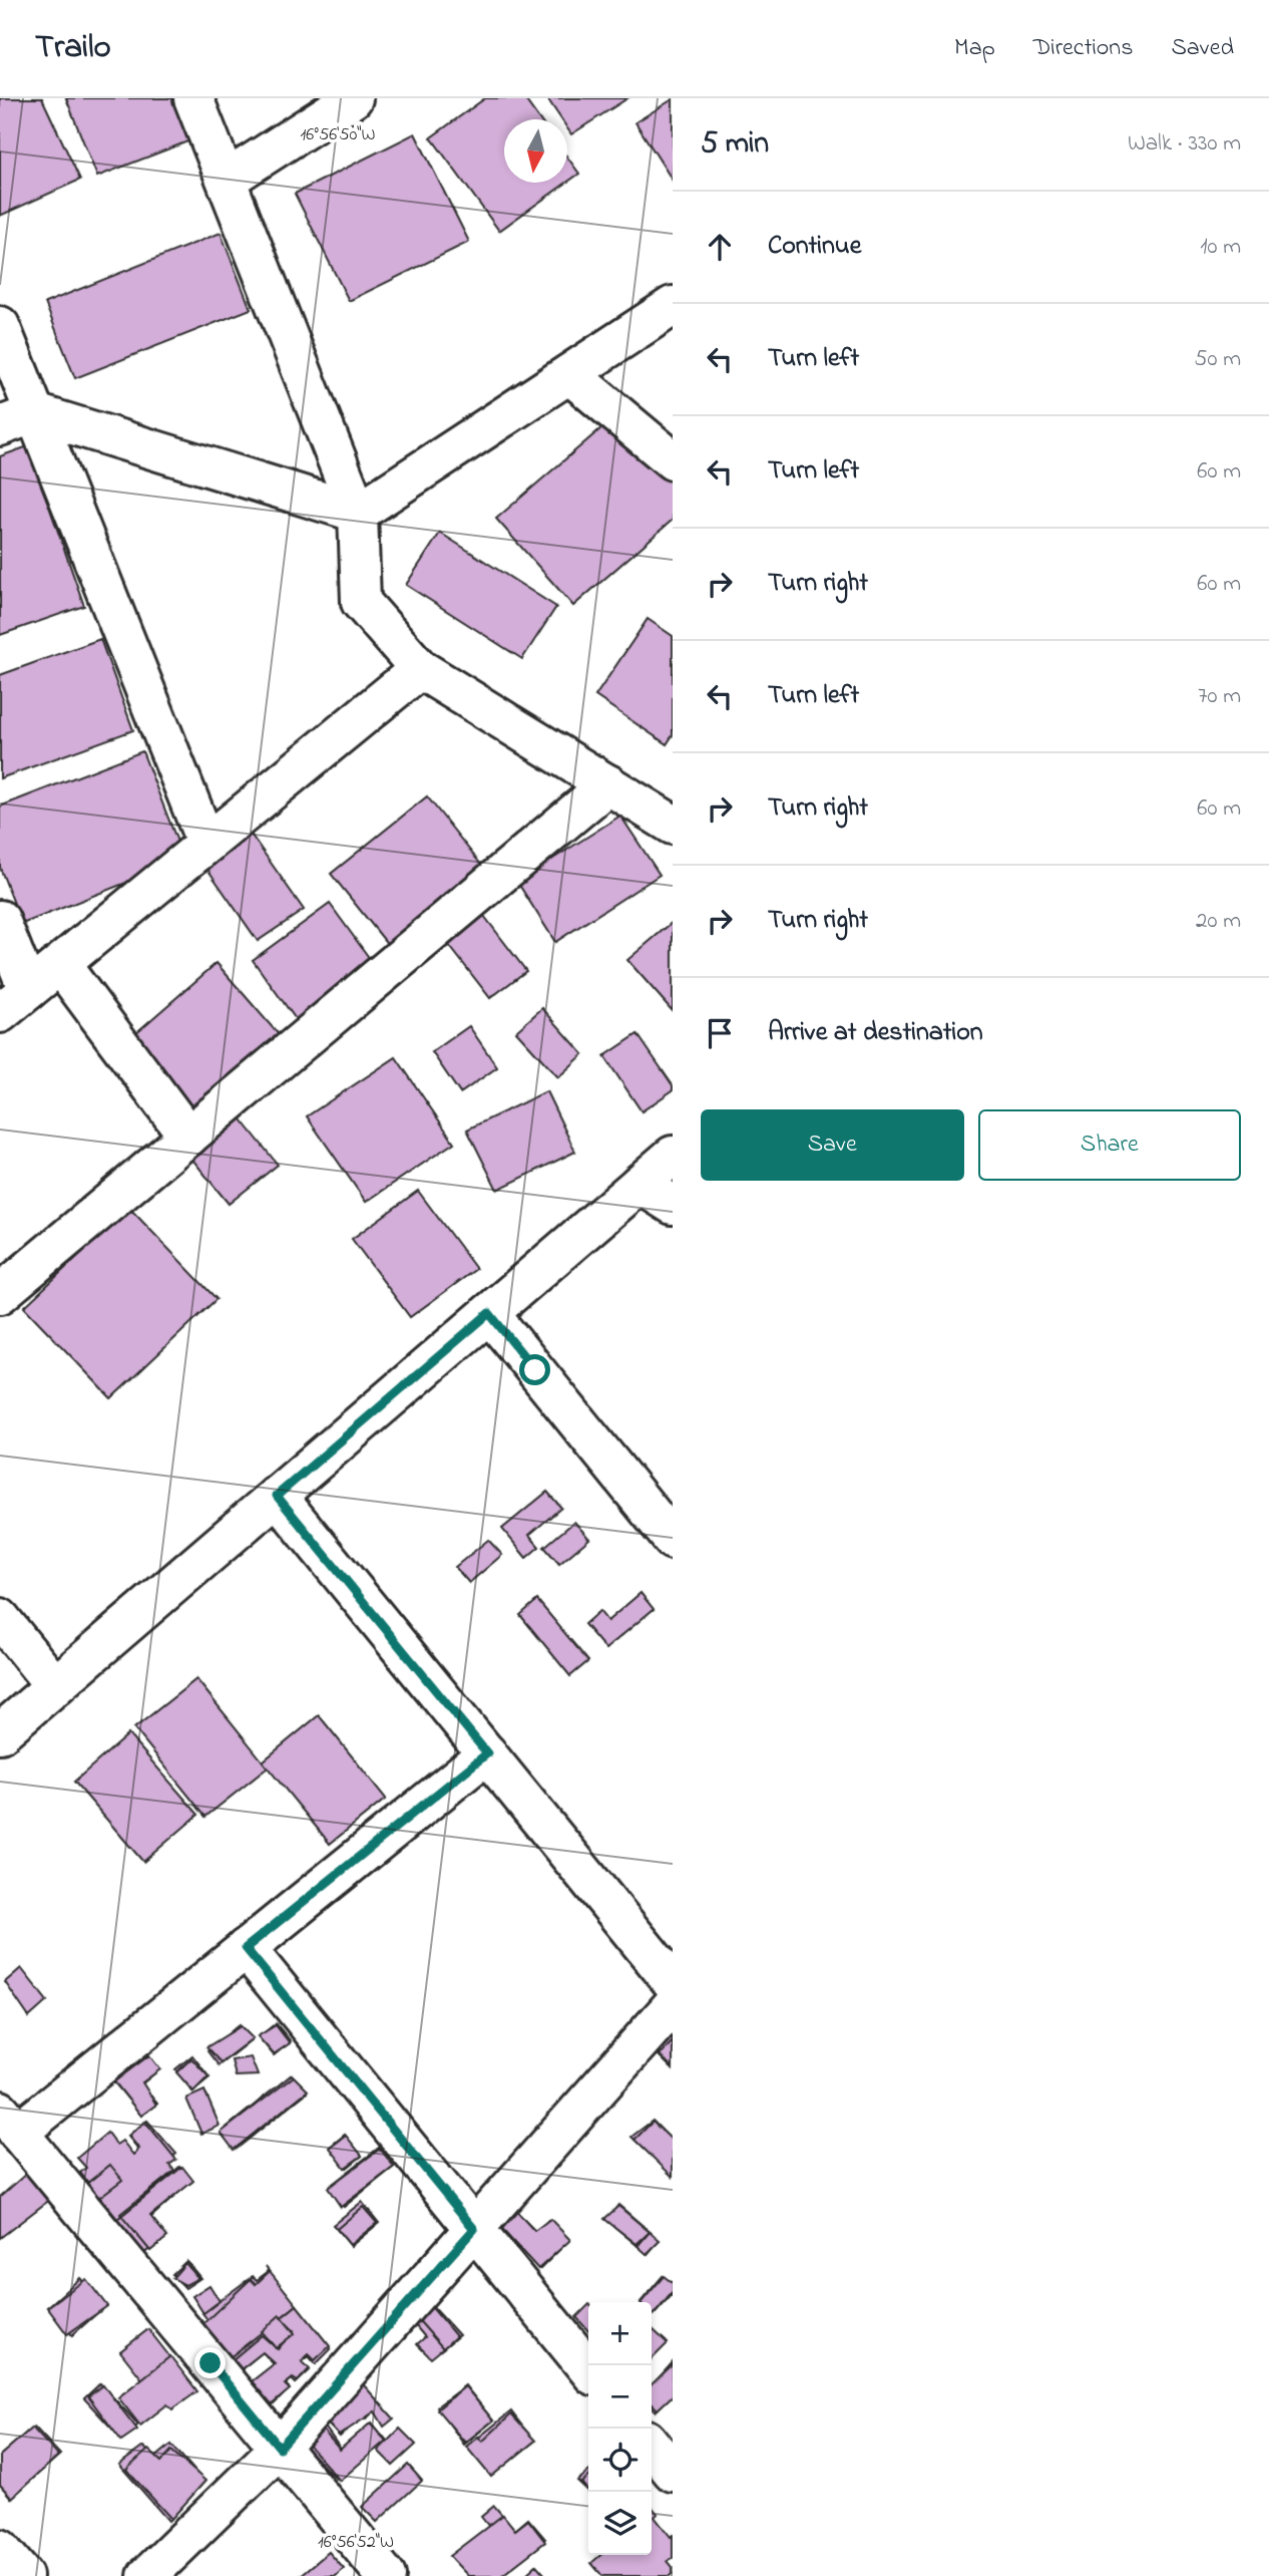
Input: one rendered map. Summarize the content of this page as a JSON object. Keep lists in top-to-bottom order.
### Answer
{
  "north": "bottom",
  "page": {
    "header": "Trailo",
    "nav": ["Map", "Directions", "Saved"],
    "heading": ["5 min", "Walk · 330 m"],
    "list": [
      ["Continue", "10 m"],
      ["Turn left", "50 m"],
      ["Turn left", "60 m"],
      ["Turn right", "60 m"],
      ["Turn left", "70 m"],
      ["Turn right", "60 m"],
      ["Turn right", "20 m"],
      "Arrive at destination"
    ],
    "buttons": ["Save", "Share"],
    "map_buttons": ["+", "−"]
  },
  "coordinates": ["16°56'50\"W", "16°56'52\"W"]
}
